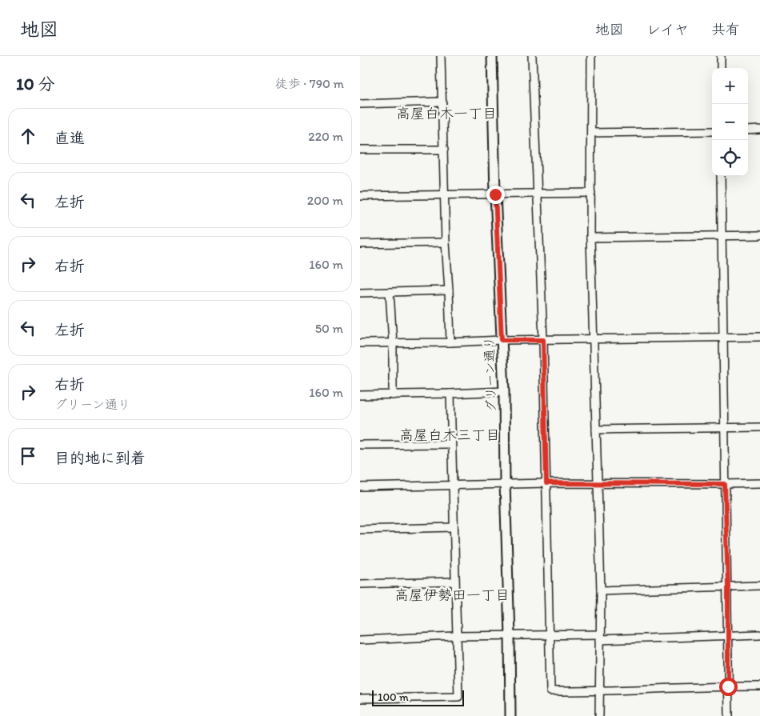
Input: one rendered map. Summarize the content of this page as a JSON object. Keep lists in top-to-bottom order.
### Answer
{
  "streets": {
    "street": ["グリーン通り"]
  },
  "districts": ["高屋白木一丁目", "高屋白木三丁目", "高屋伊勢田一丁目"],
  "scale_bar": "100 m",
  "page": {
    "header": "地図",
    "nav": ["地図", "レイヤ", "共有"],
    "heading": ["10 分", "徒歩 · 790 m"],
    "map_buttons": ["+", "−"],
    "list": [
      ["直進", "220 m"],
      ["左折", "200 m"],
      ["右折", "160 m"],
      ["左折", "50 m"],
      ["右折", "グリーン通り", "160 m"],
      "目的地に到着"
    ],
    "scale": "100 m"
  }
}
